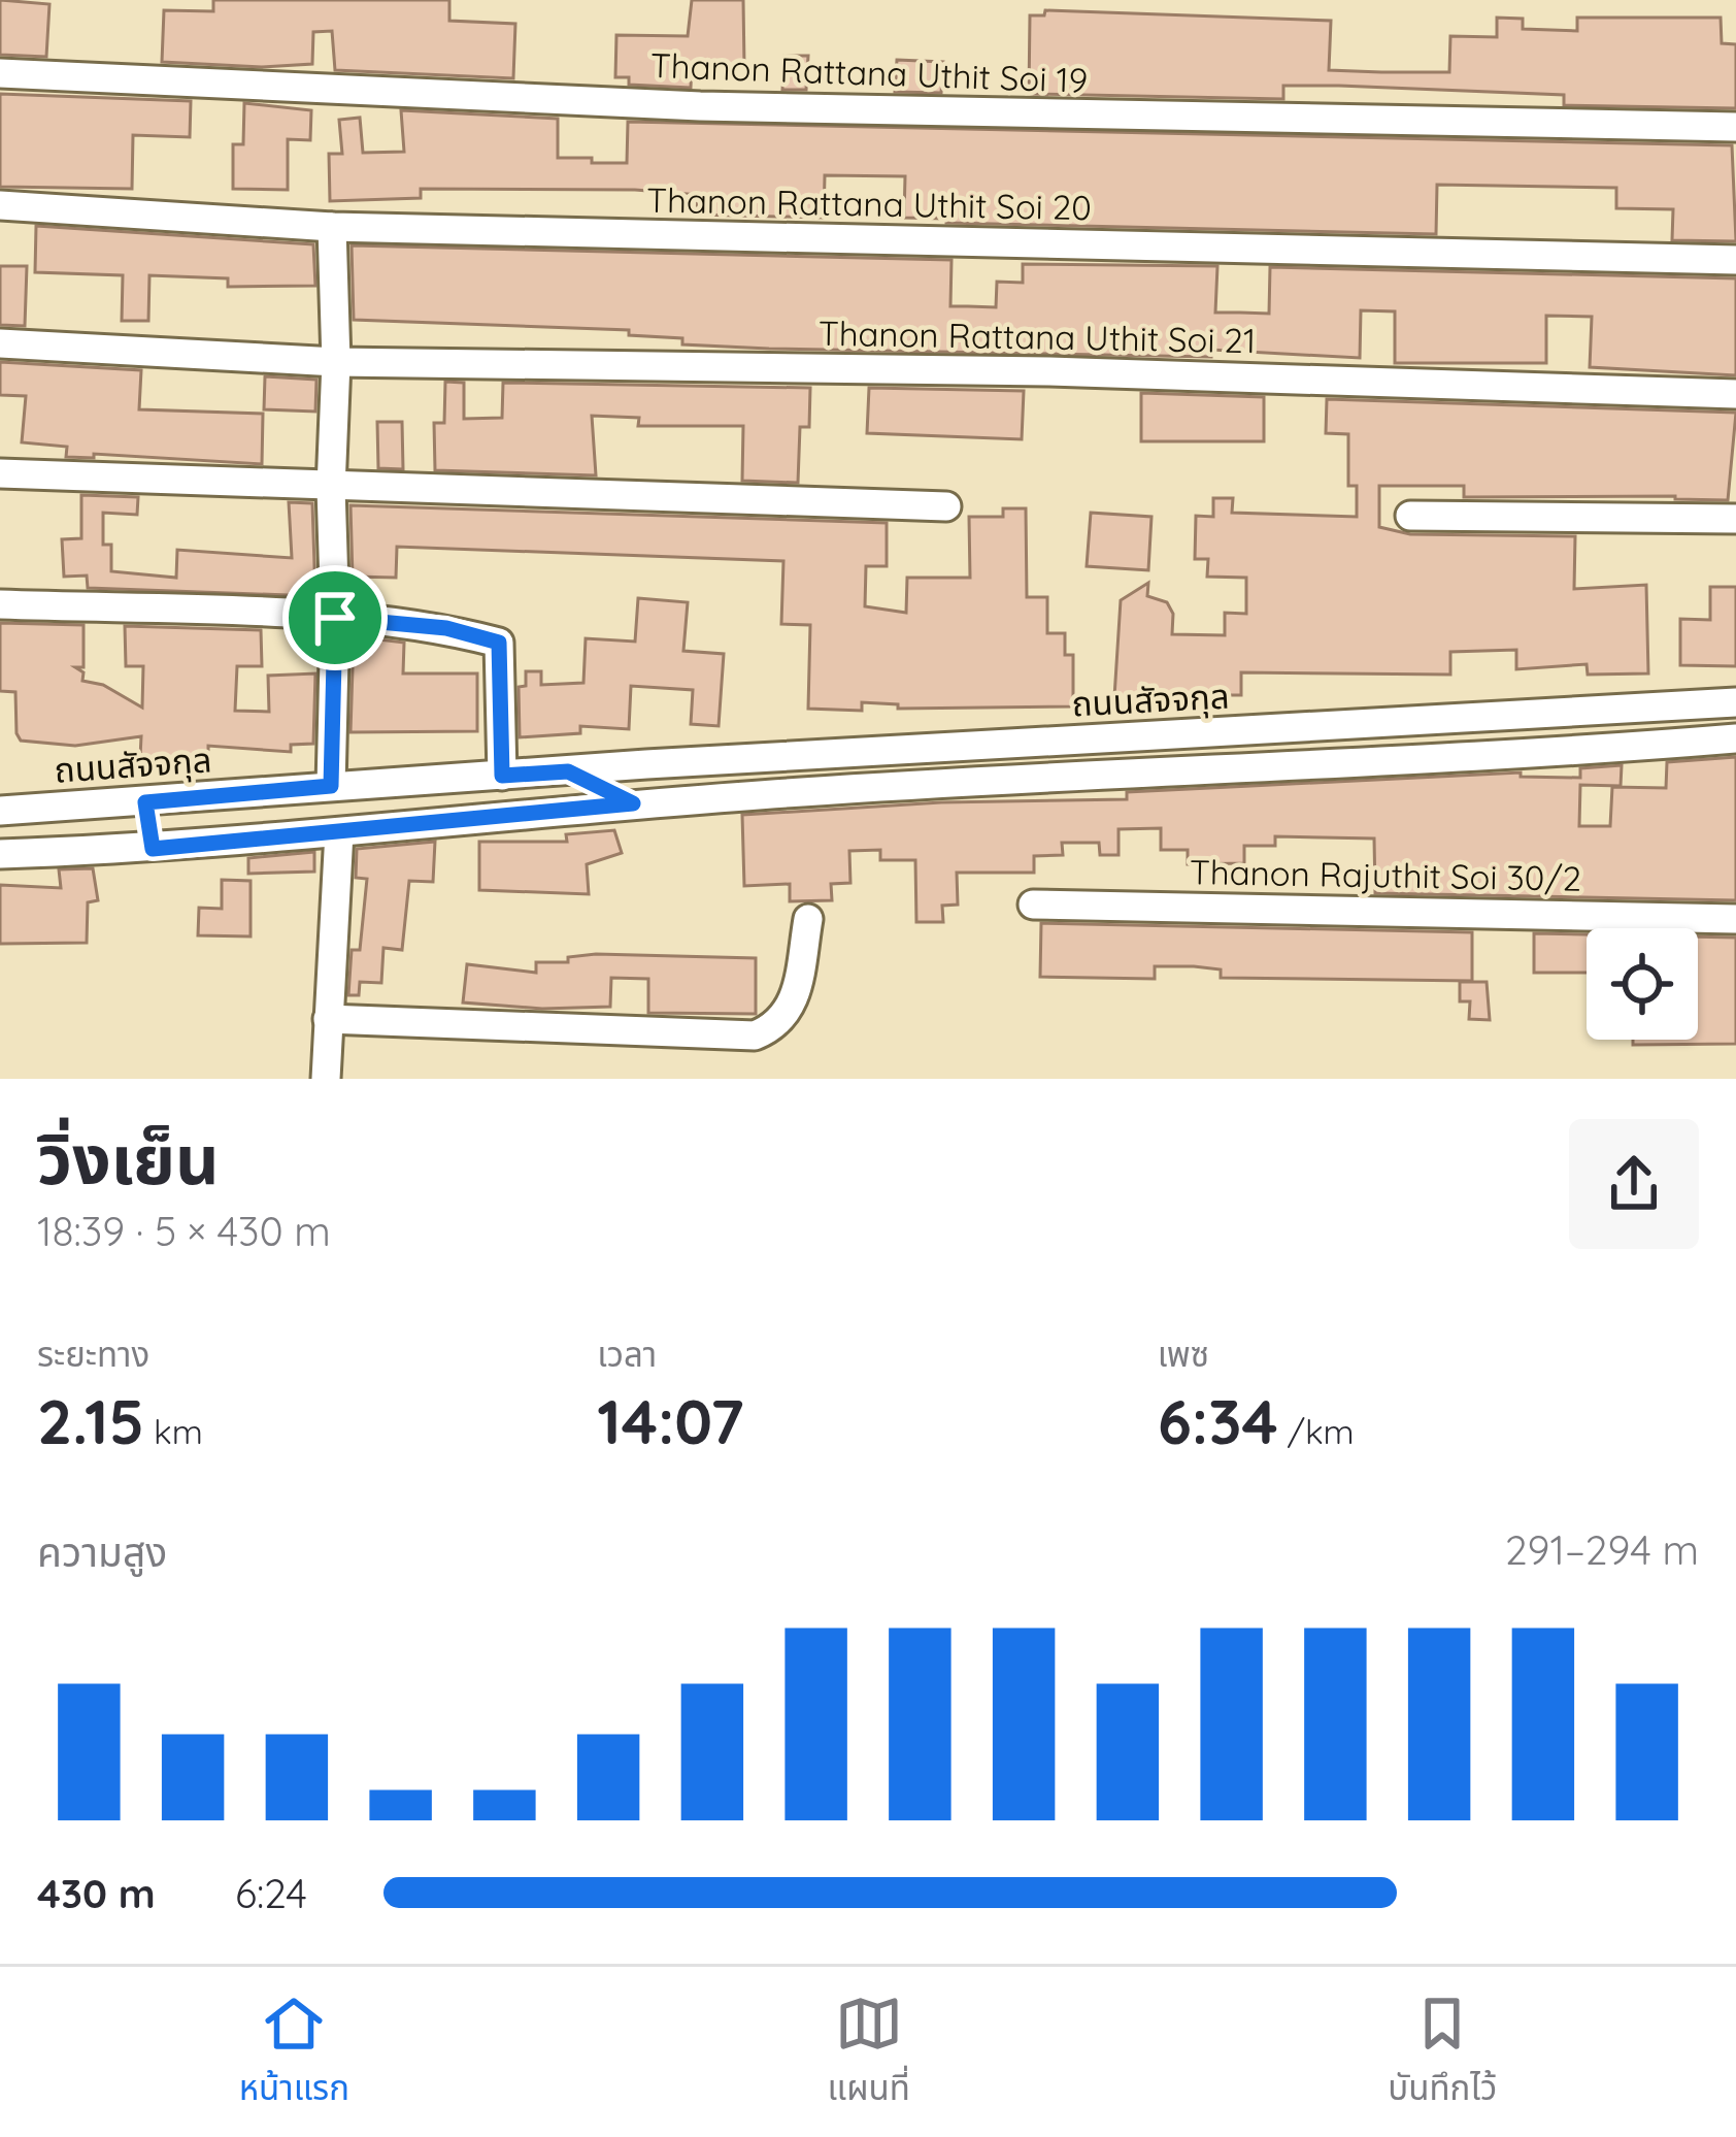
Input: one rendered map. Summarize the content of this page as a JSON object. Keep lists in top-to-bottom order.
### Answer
{
  "streets": {
    "street": [
      "Thanon Rattana Uthit Soi 19",
      "Thanon Rattana Uthit Soi 20",
      "Thanon Rattana Uthit Soi 21",
      "ถนนสัจจกุล",
      "Thanon Rajuthit Soi 30/2"
    ]
  },
  "page": {
    "heading": ["วิ่งเย็น", "18:39 · 5 × 430 m"],
    "stats": [
      ["ระยะทาง", "2.15 km"],
      ["เวลา", "14:07"],
      ["เพซ", "6:34 /km"]
    ],
    "chart": ["ความสูง", "291–294 m"],
    "list": [
      {
        "name": "430 m",
        "note": "6:24"
      }
    ],
    "tabs": ["หน้าแรก", "แผนที่", "บันทึกไว้"]
  }
}
